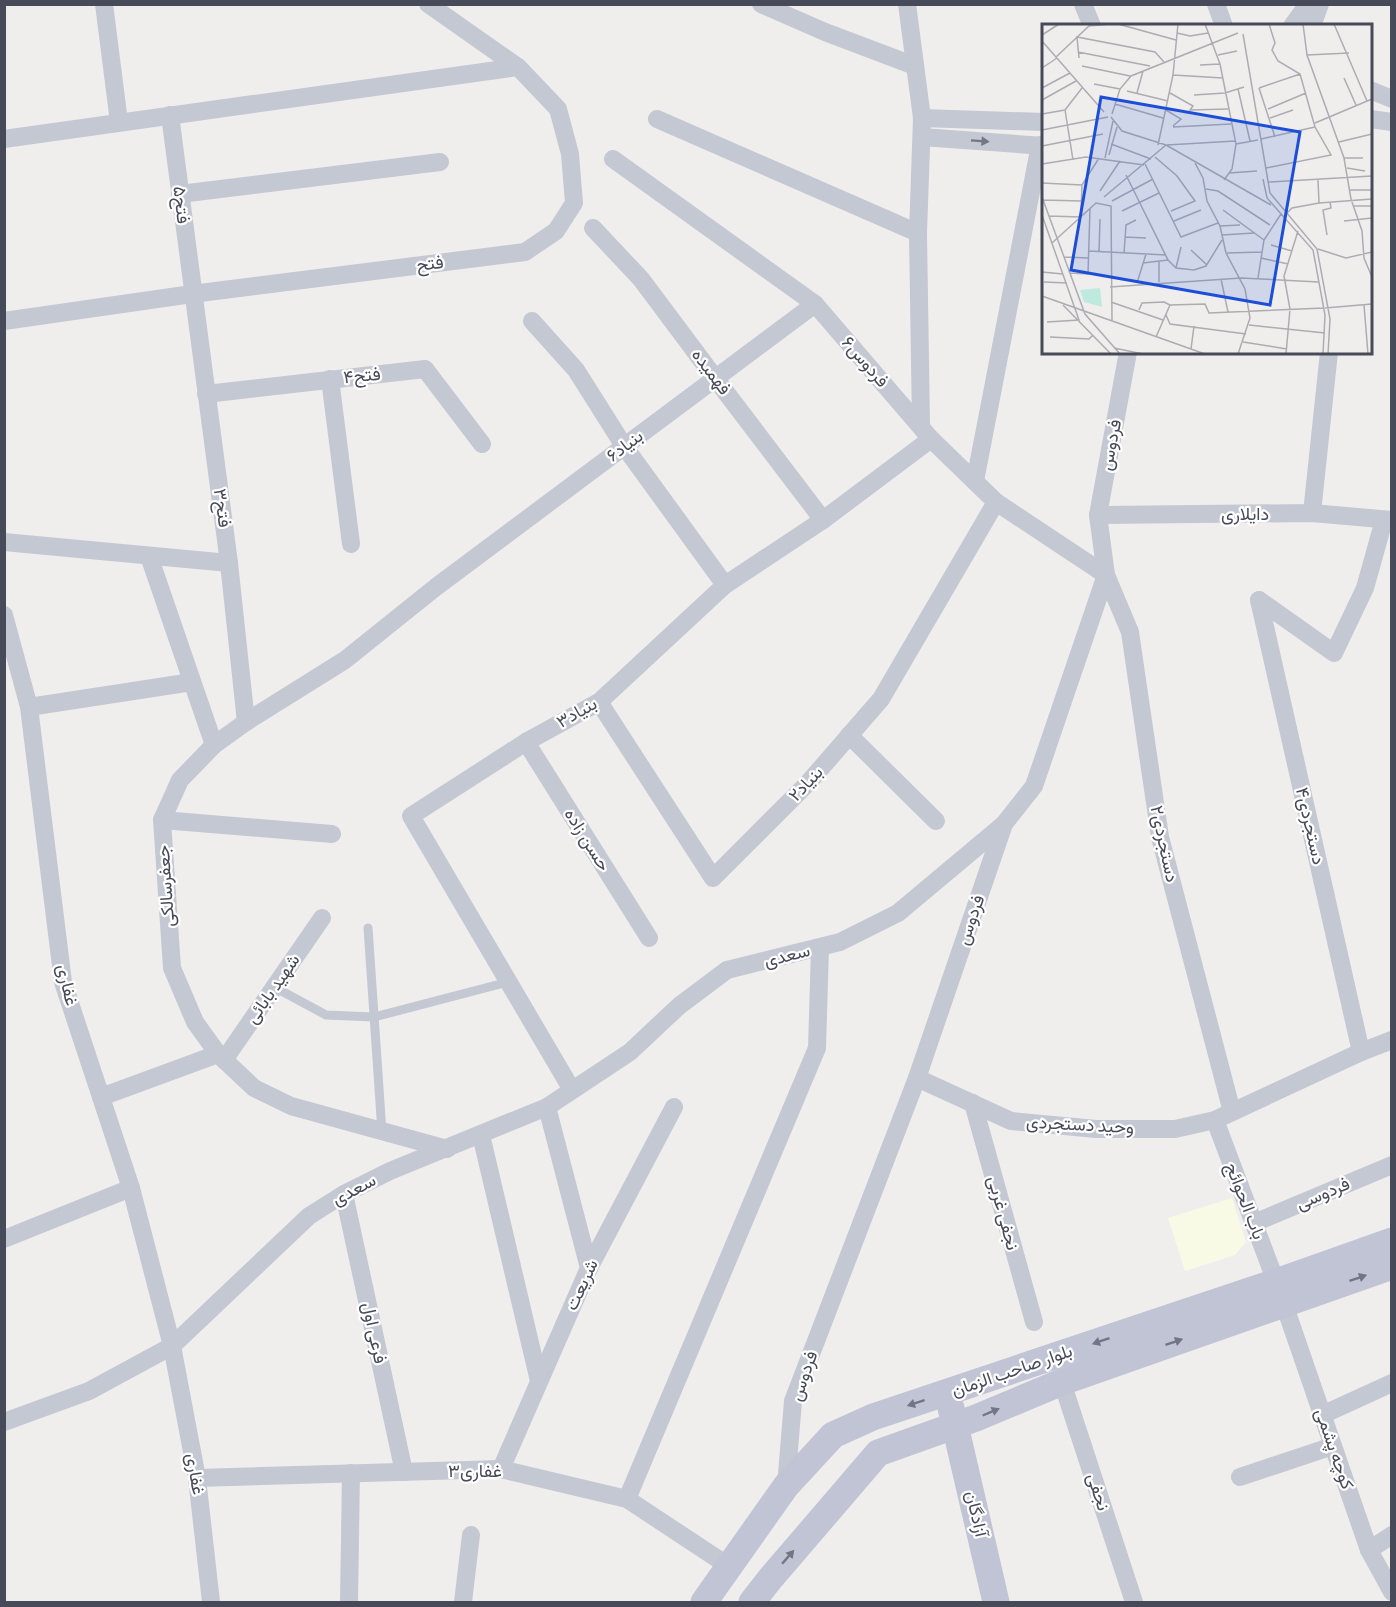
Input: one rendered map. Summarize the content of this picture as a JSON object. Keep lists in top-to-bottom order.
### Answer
{
  "streets": {
    "main road": ["بلوار صاحب الزمان", "آزادگان"],
    "street": [
      "فتح۵",
      "فتح",
      "فردوس۶",
      "فهمیده",
      "فتح۴",
      "فردوس",
      "بنیاد۶",
      "فتح۳",
      "دایلاری",
      "بنیاد۳",
      "بنیاد۲",
      "دستجردی۴",
      "حسن زاده",
      "دستجردی۲",
      "جعفرسالکی",
      "سعدی",
      "غفاری",
      "شهید بابائی",
      "وحید دستجردی",
      "فردوسی",
      "باب الحوائج",
      "نجفی غربی",
      "شریعت",
      "فرعی اول",
      "کوچه پشمی",
      "غفاری۳",
      "نجفی"
    ]
  },
  "crossings": [
    ["فتح۵", "فتح"],
    ["فتح۵", "فتح۳"],
    ["فتح", "فتح۳"],
    ["فردوس۶", "فردوس"],
    ["فردوس۶", "بنیاد۶"],
    ["فردوس۶", "بنیاد۳"],
    ["فردوس۶", "بنیاد۲"],
    ["فردوس۶", "دستجردی۲"],
    ["فهمیده", "بنیاد۶"],
    ["فهمیده", "بنیاد۳"],
    ["فتح۴", "فتح۳"],
    ["فردوس", "دایلاری"],
    ["فردوس", "دستجردی۲"],
    ["فردوس", "سعدی"],
    ["فردوس", "وحید دستجردی"],
    ["فردوس", "بلوار صاحب الزمان"],
    ["بنیاد۶", "جعفرسالکی"],
    ["فتح۳", "جعفرسالکی"],
    ["دایلاری", "دستجردی۴"],
    ["بنیاد۳", "بنیاد۲"],
    ["بنیاد۳", "حسن زاده"],
    ["دستجردی۲", "وحید دستجردی"],
    ["جعفرسالکی", "سعدی"],
    ["جعفرسالکی", "شهید بابائی"],
    ["سعدی", "غفاری"],
    ["سعدی", "فرعی اول"],
    ["غفاری", "غفاری۳"],
    ["وحید دستجردی", "باب الحوائج"],
    ["وحید دستجردی", "نجفی غربی"],
    ["فردوسی", "باب الحوائج"],
    ["باب الحوائج", "بلوار صاحب الزمان"],
    ["باب الحوائج", "کوچه پشمی"],
    ["شریعت", "غفاری۳"],
    ["فرعی اول", "غفاری۳"],
    ["بلوار صاحب الزمان", "کوچه پشمی"],
    ["بلوار صاحب الزمان", "غفاری۳"],
    ["بلوار صاحب الزمان", "نجفی"],
    ["بلوار صاحب الزمان", "آزادگان"]
  ]
}
